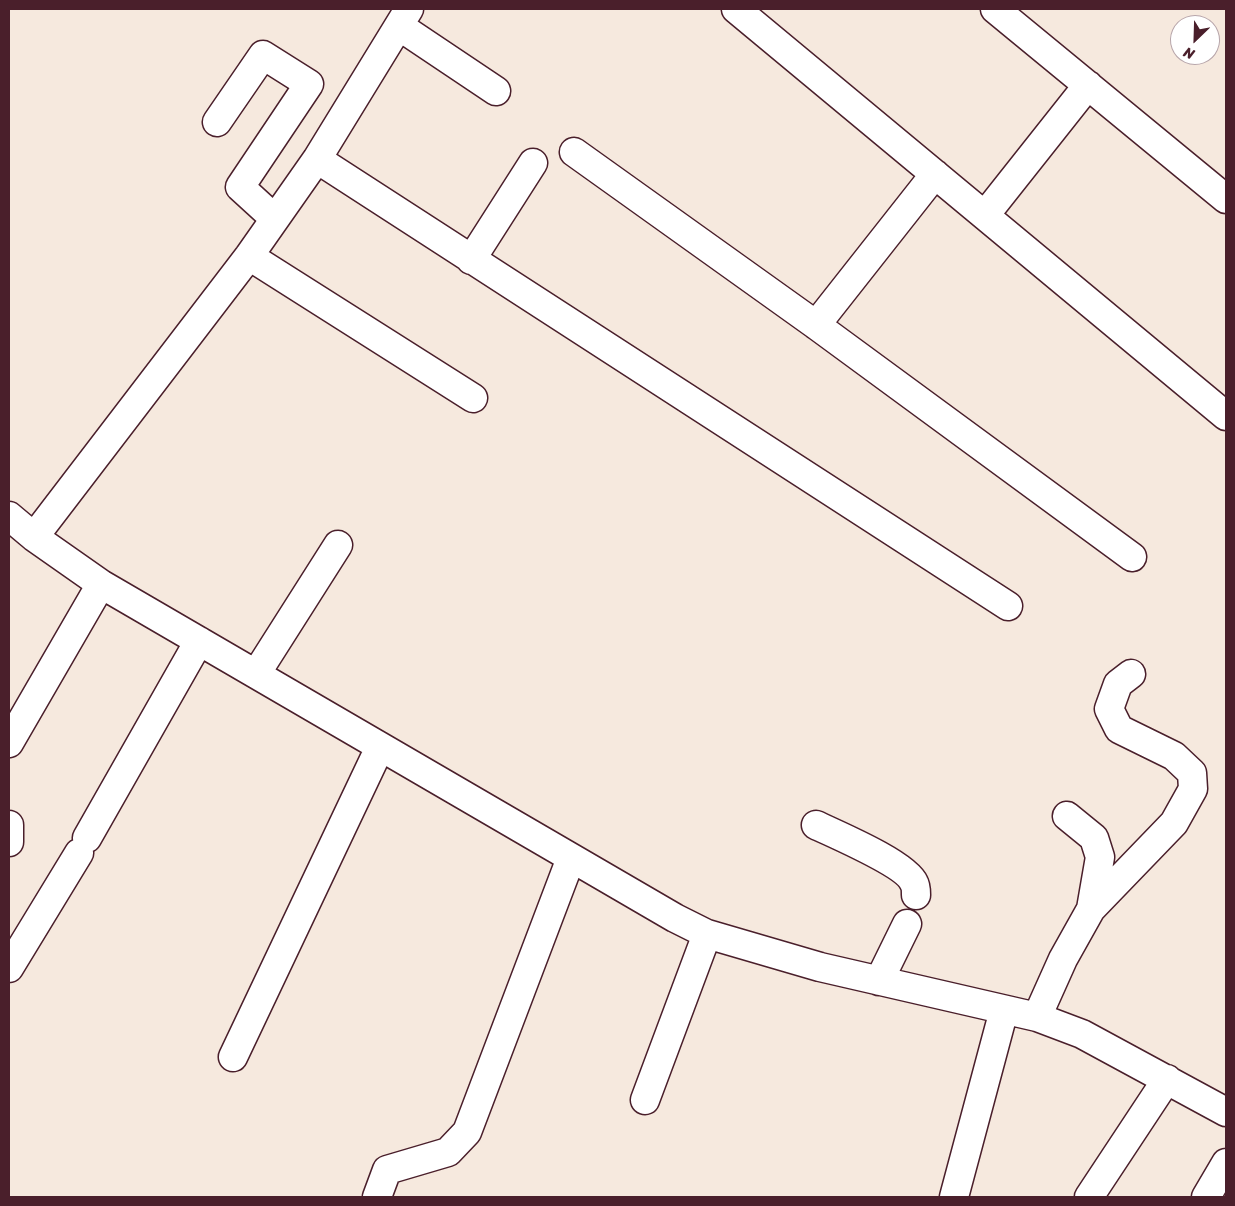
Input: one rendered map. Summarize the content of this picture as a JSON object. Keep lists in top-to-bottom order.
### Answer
{
  "north": "bottom left"
}
